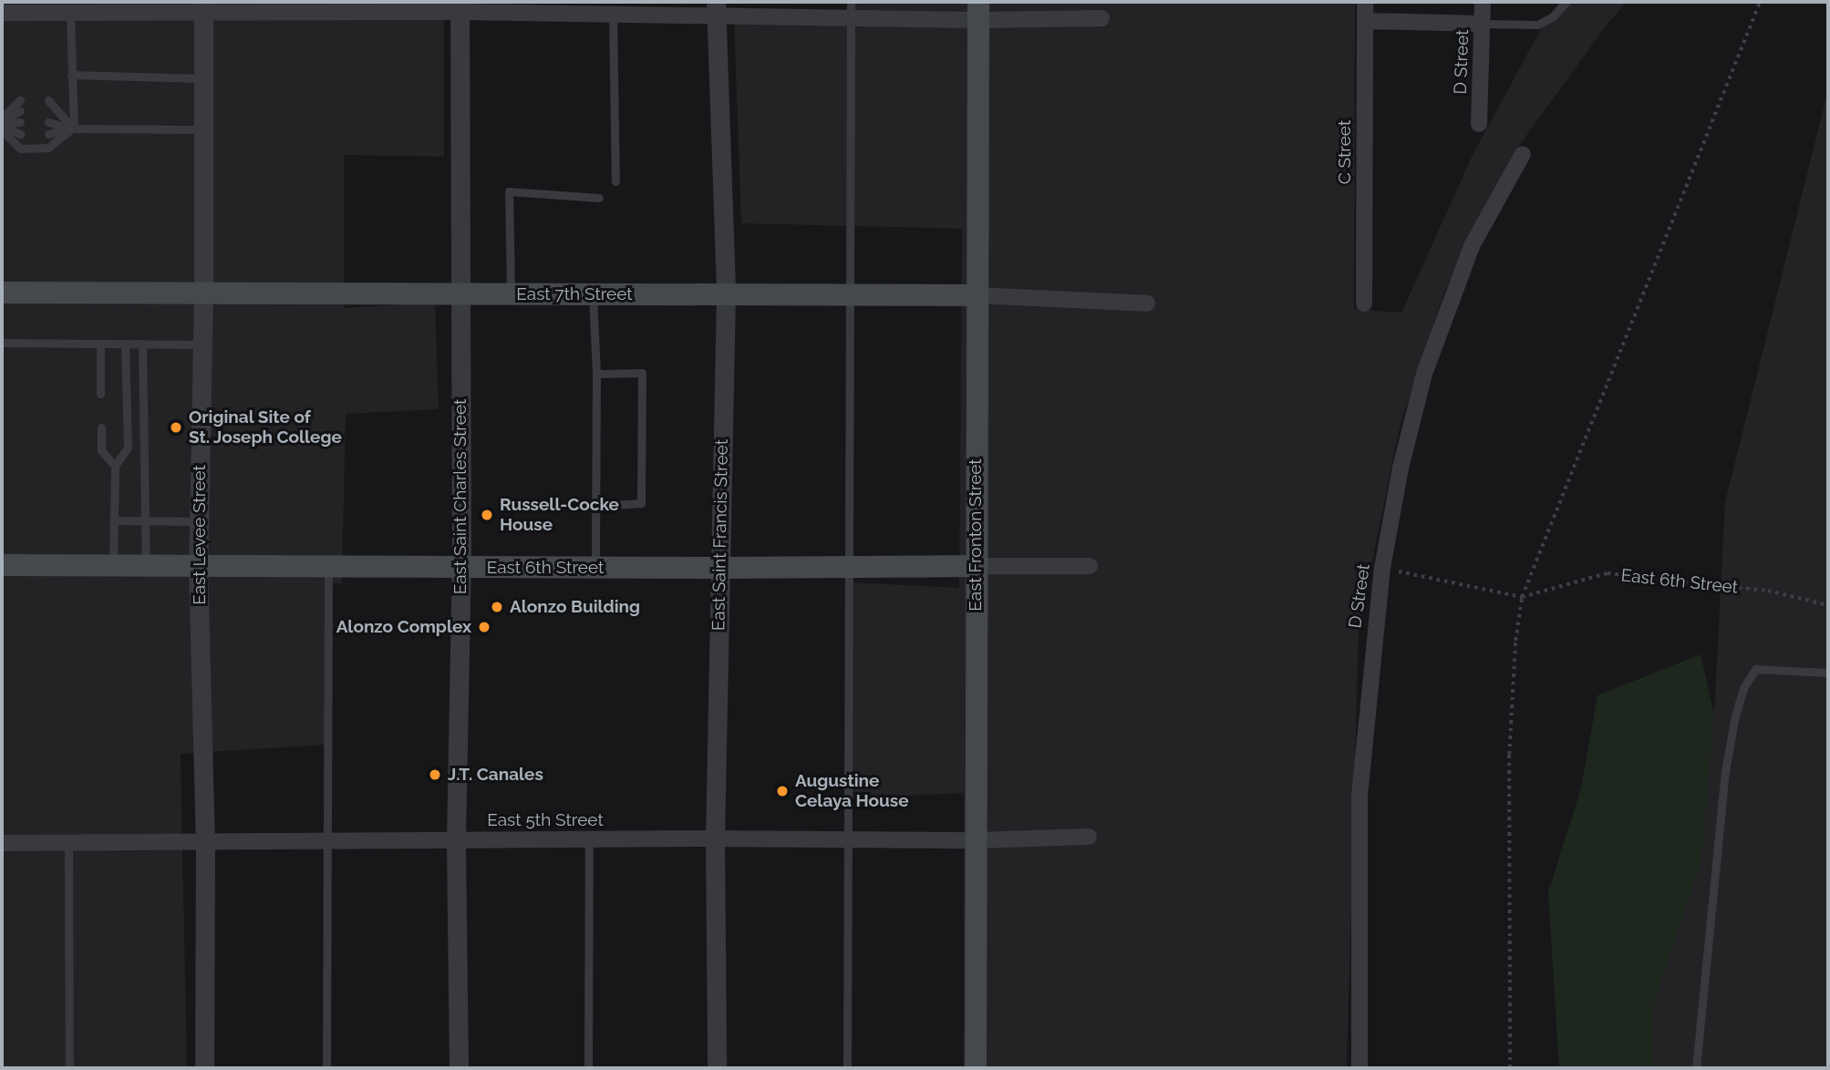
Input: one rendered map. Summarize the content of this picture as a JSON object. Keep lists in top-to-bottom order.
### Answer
{
  "streets": {
    "main road": ["East 7th Street", "East Fronton Street", "East 6th Street"],
    "street": [
      "D Street",
      "C Street",
      "East Saint Charles Street",
      "East Levee Street",
      "East Saint Francis Street",
      "East 5th Street"
    ]
  },
  "crossings": [
    ["D Street", "East 6th Street"],
    ["East 7th Street", "East Saint Charles Street"],
    ["East 7th Street", "East Levee Street"],
    ["East 7th Street", "East Saint Francis Street"],
    ["East 7th Street", "East Fronton Street"],
    ["East Saint Charles Street", "East 6th Street"],
    ["East Saint Charles Street", "East 5th Street"],
    ["East Levee Street", "East 6th Street"],
    ["East Levee Street", "East 5th Street"],
    ["East Saint Francis Street", "East 6th Street"],
    ["East Saint Francis Street", "East 5th Street"],
    ["East Fronton Street", "East 6th Street"],
    ["East Fronton Street", "East 5th Street"]
  ],
  "places": [
    "Original Site of St. Joseph College",
    "Russell-Cocke House",
    "Alonzo Building",
    "Alonzo Complex",
    "J.T. Canales",
    "Augustine Celaya House"
  ]
}
